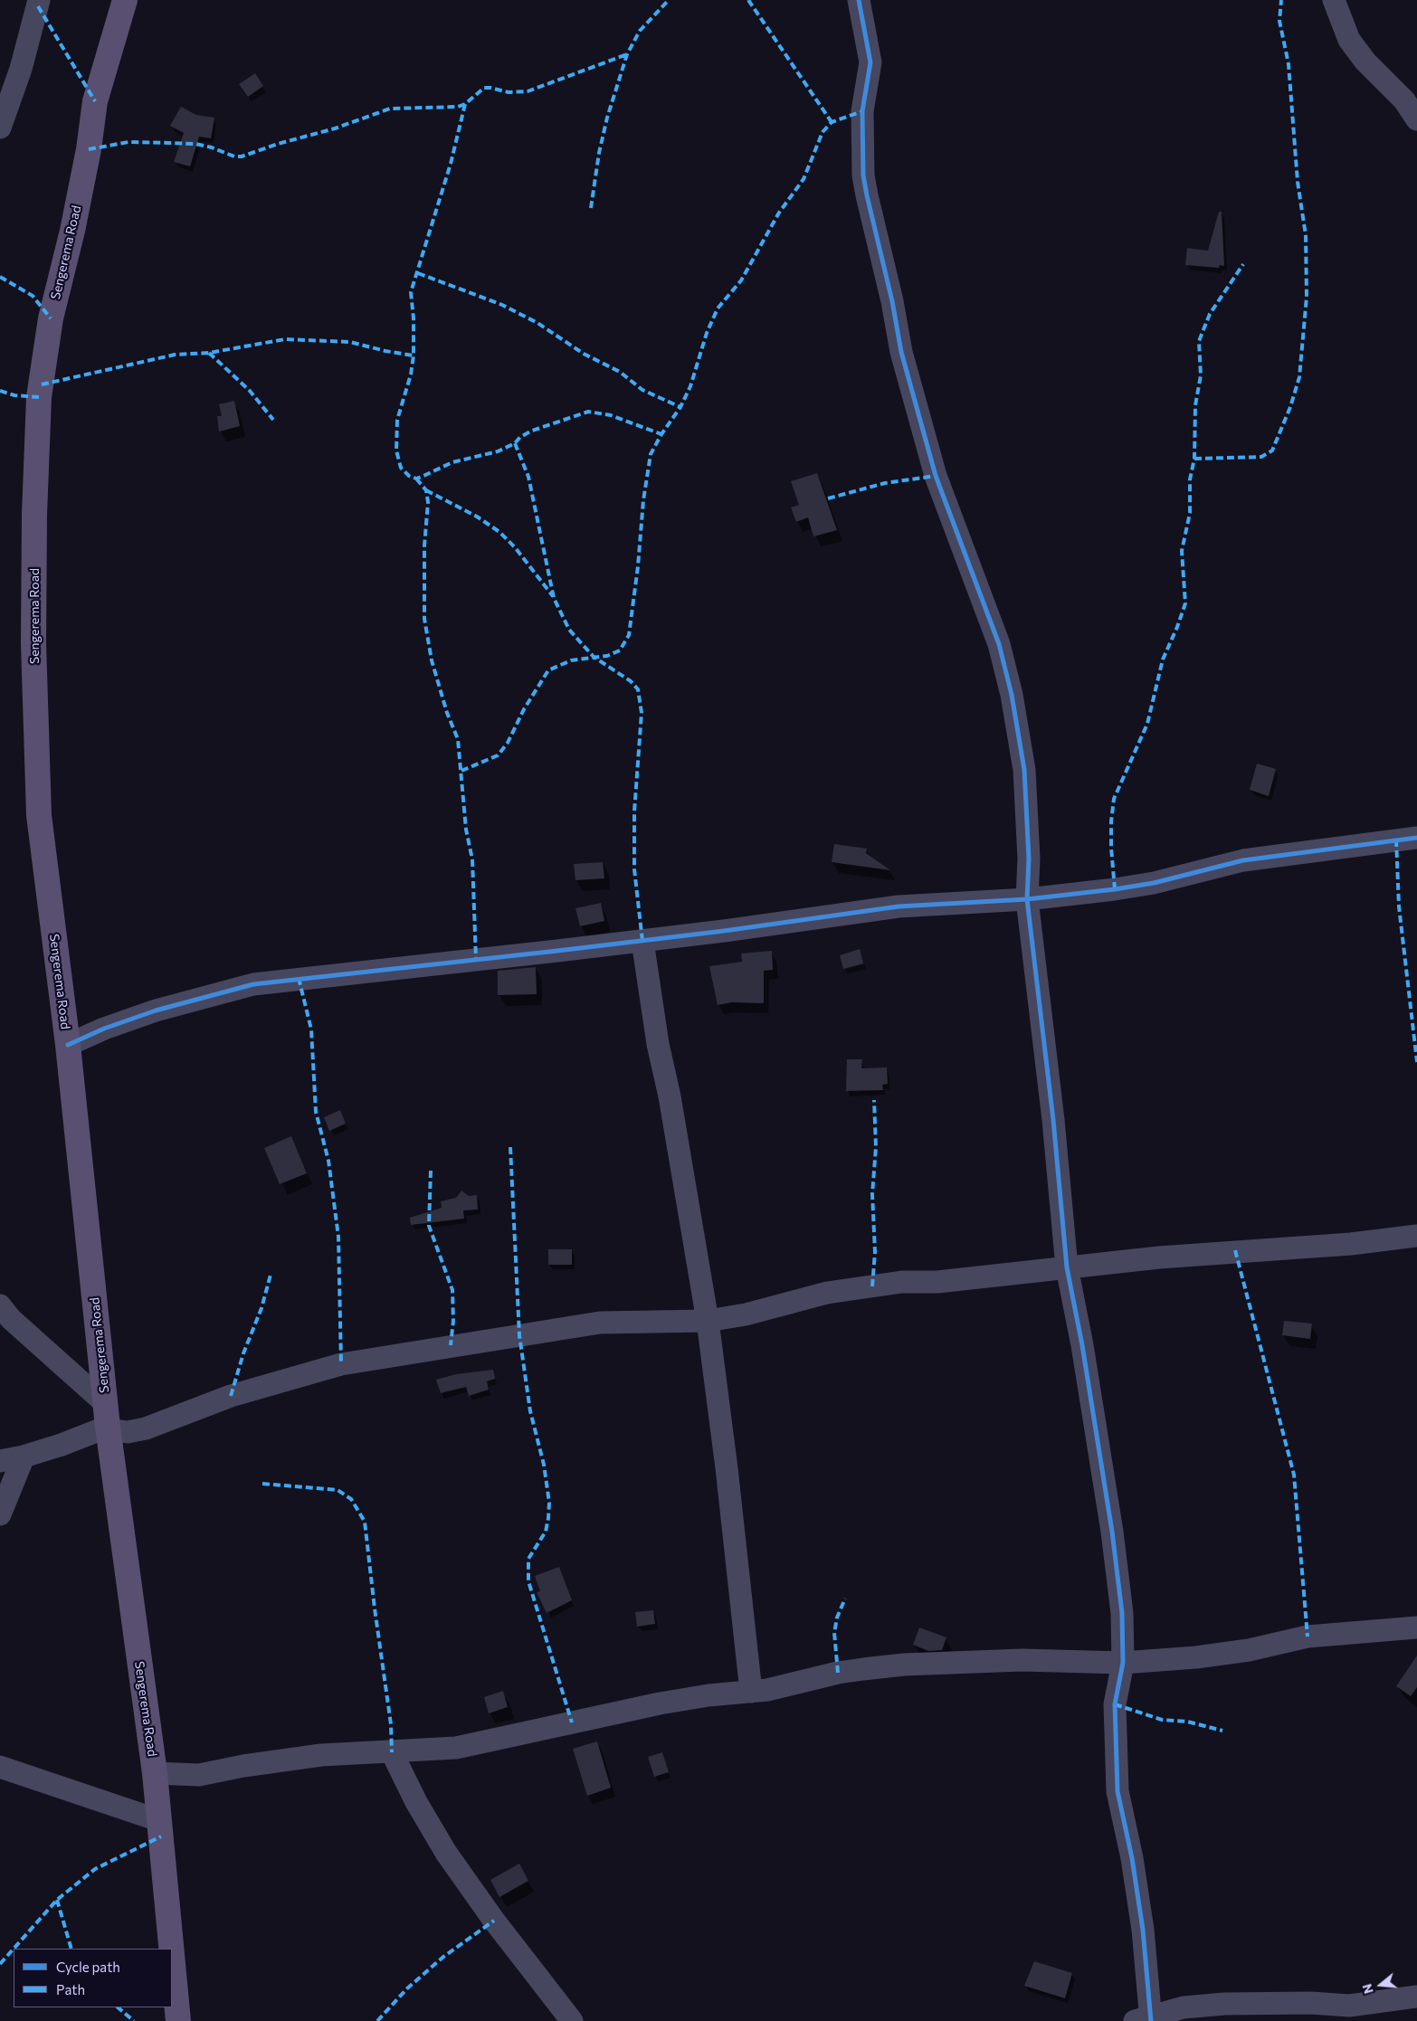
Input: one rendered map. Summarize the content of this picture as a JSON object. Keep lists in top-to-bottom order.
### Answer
{
  "streets": {
    "main road": ["Sengerema Road"]
  },
  "legend": ["Cycle path", "Path"],
  "north": "left"
}
